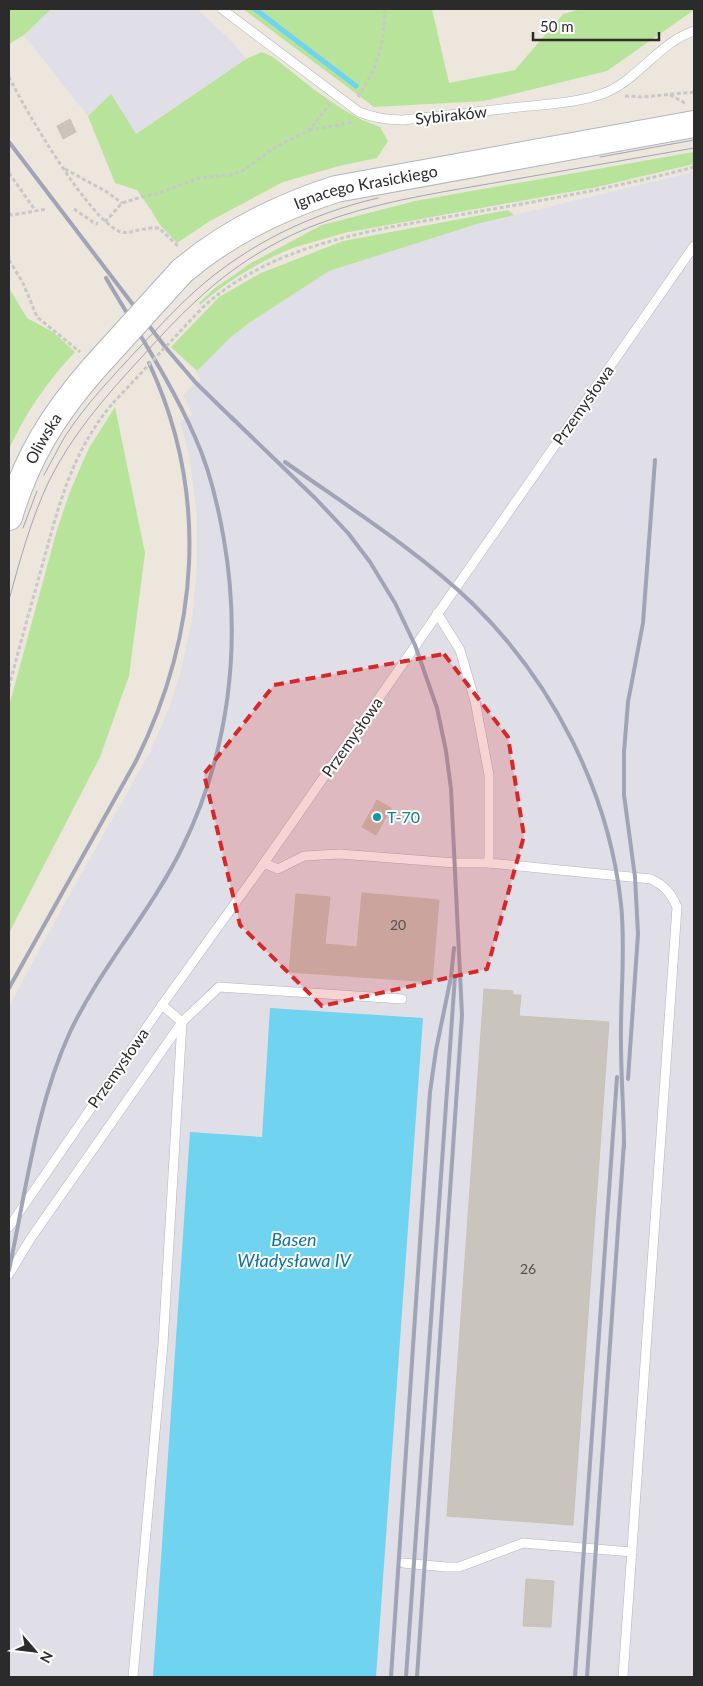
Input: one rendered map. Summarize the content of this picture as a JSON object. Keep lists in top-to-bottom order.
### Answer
{
  "streets": {
    "street": ["Ignacego Krasickiego", "Oliwska"],
    "lane": ["Sybiraków", "Przemysłowa"]
  },
  "crossings": [
    ["Ignacego Krasickiego", "Oliwska"]
  ],
  "water": ["Basen Władysława IV"],
  "places": ["T-70"],
  "house_numbers": ["20", "26"],
  "scale_bar": "50 m",
  "north": "bottom right"
}
